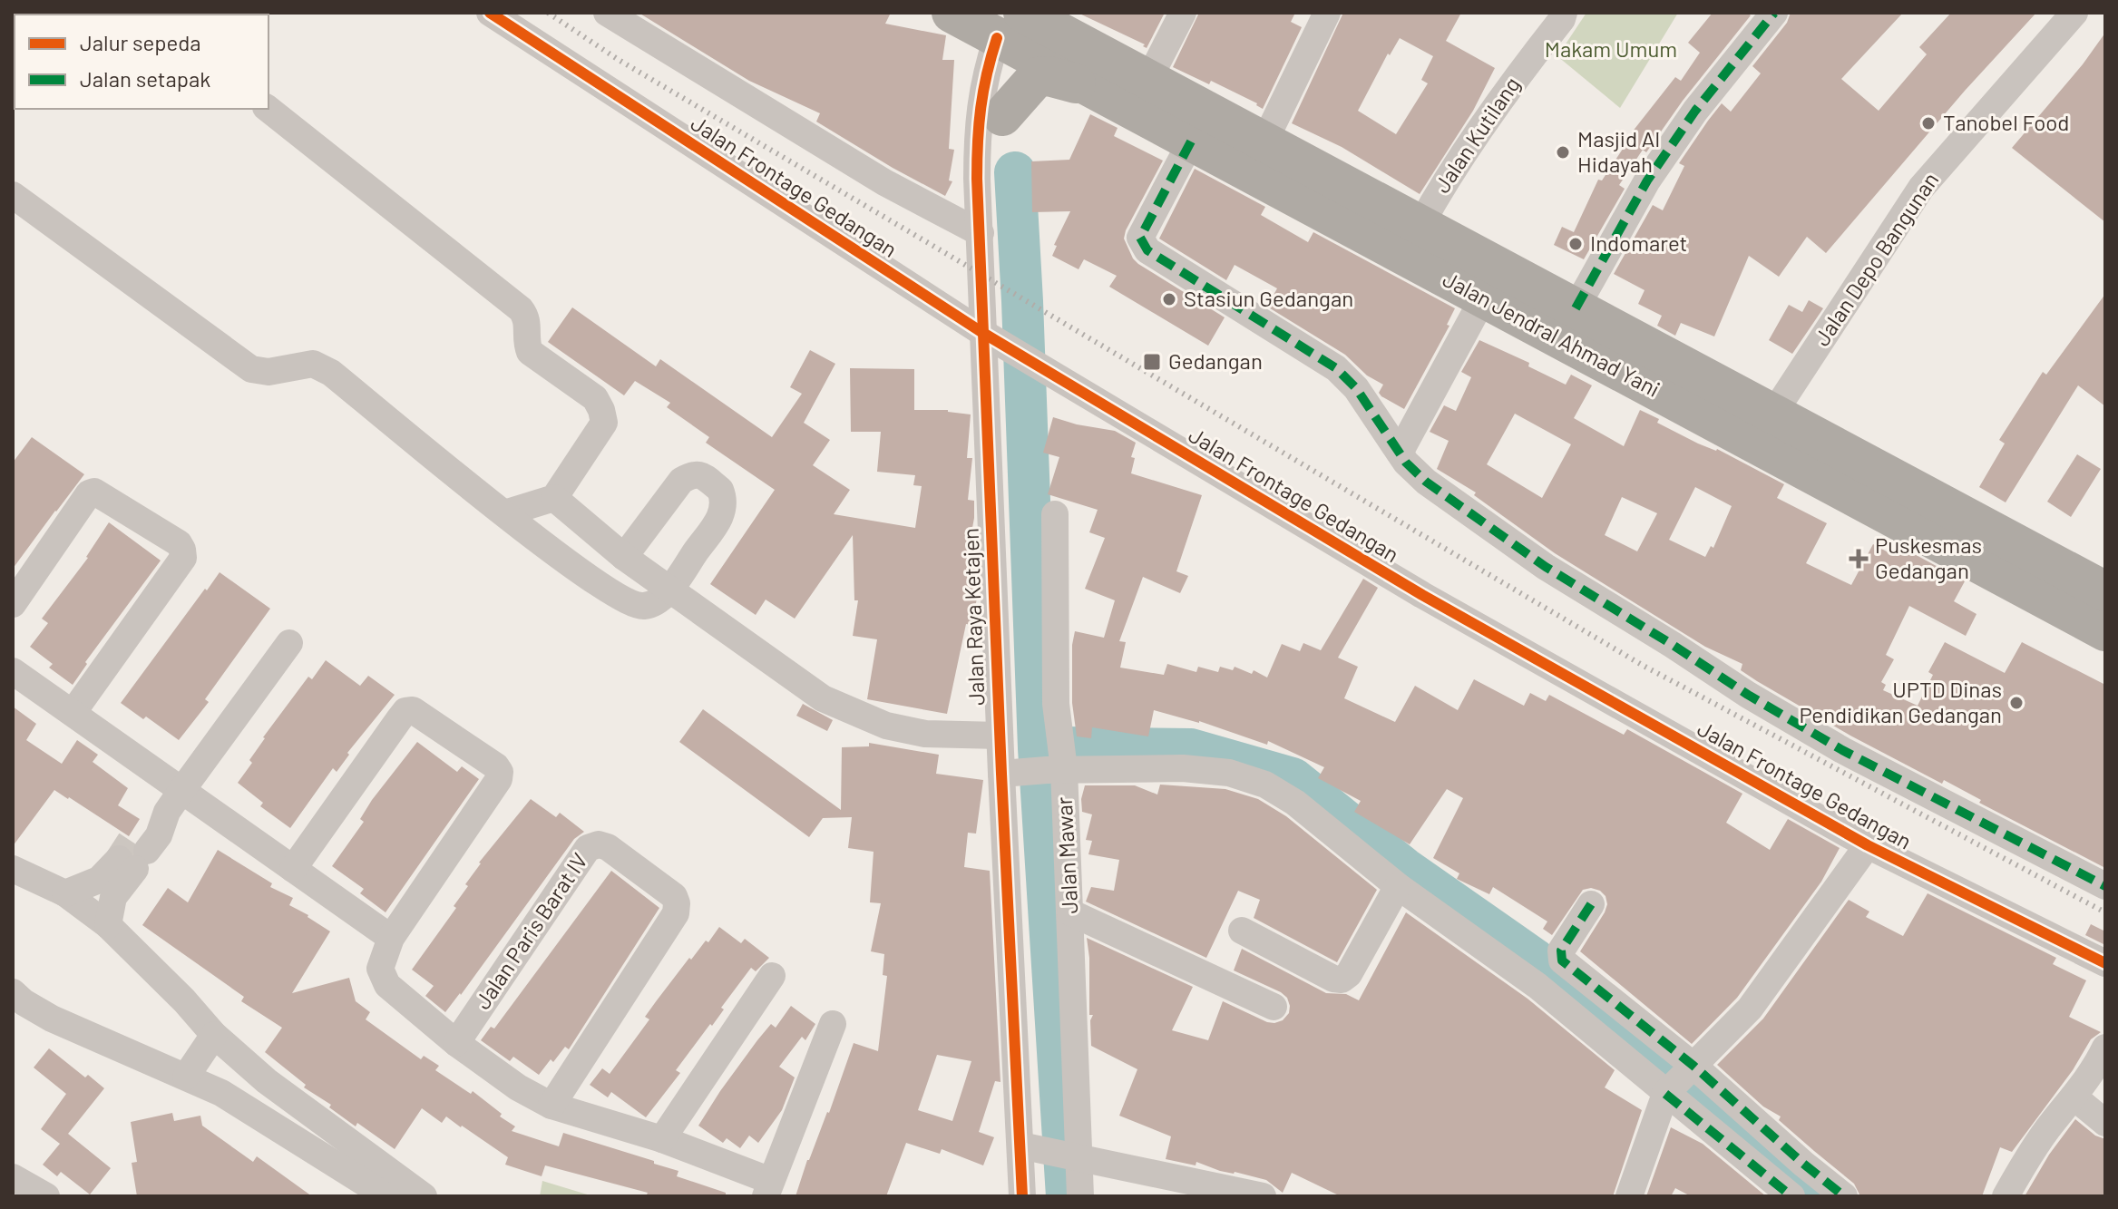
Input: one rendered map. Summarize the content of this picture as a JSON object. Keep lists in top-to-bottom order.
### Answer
{
  "streets": {
    "highway": ["Jalan Jendral Ahmad Yani"],
    "street": [
      "Jalan Kutilang",
      "Jalan Frontage Gedangan",
      "Jalan Depo Bangunan",
      "Jalan Raya Ketajen",
      "Jalan Mawar",
      "Jalan Paris Barat IV"
    ]
  },
  "crossings": [
    ["Jalan Kutilang", "Jalan Jendral Ahmad Yani"],
    ["Jalan Frontage Gedangan", "Jalan Raya Ketajen"],
    ["Jalan Depo Bangunan", "Jalan Jendral Ahmad Yani"],
    ["Jalan Jendral Ahmad Yani", "Jalan Raya Ketajen"]
  ],
  "parks": ["Makam Umum"],
  "places": {
    "other": [
      "Tanobel Food",
      "Masjid Al Hidayah",
      "Indomaret",
      "Stasiun Gedangan",
      "UPTD Dinas Pendidikan Gedangan"
    ],
    "transit": ["Gedangan"],
    "health": ["Puskesmas Gedangan"]
  },
  "legend": ["Jalur sepeda", "Jalan setapak"]
}
